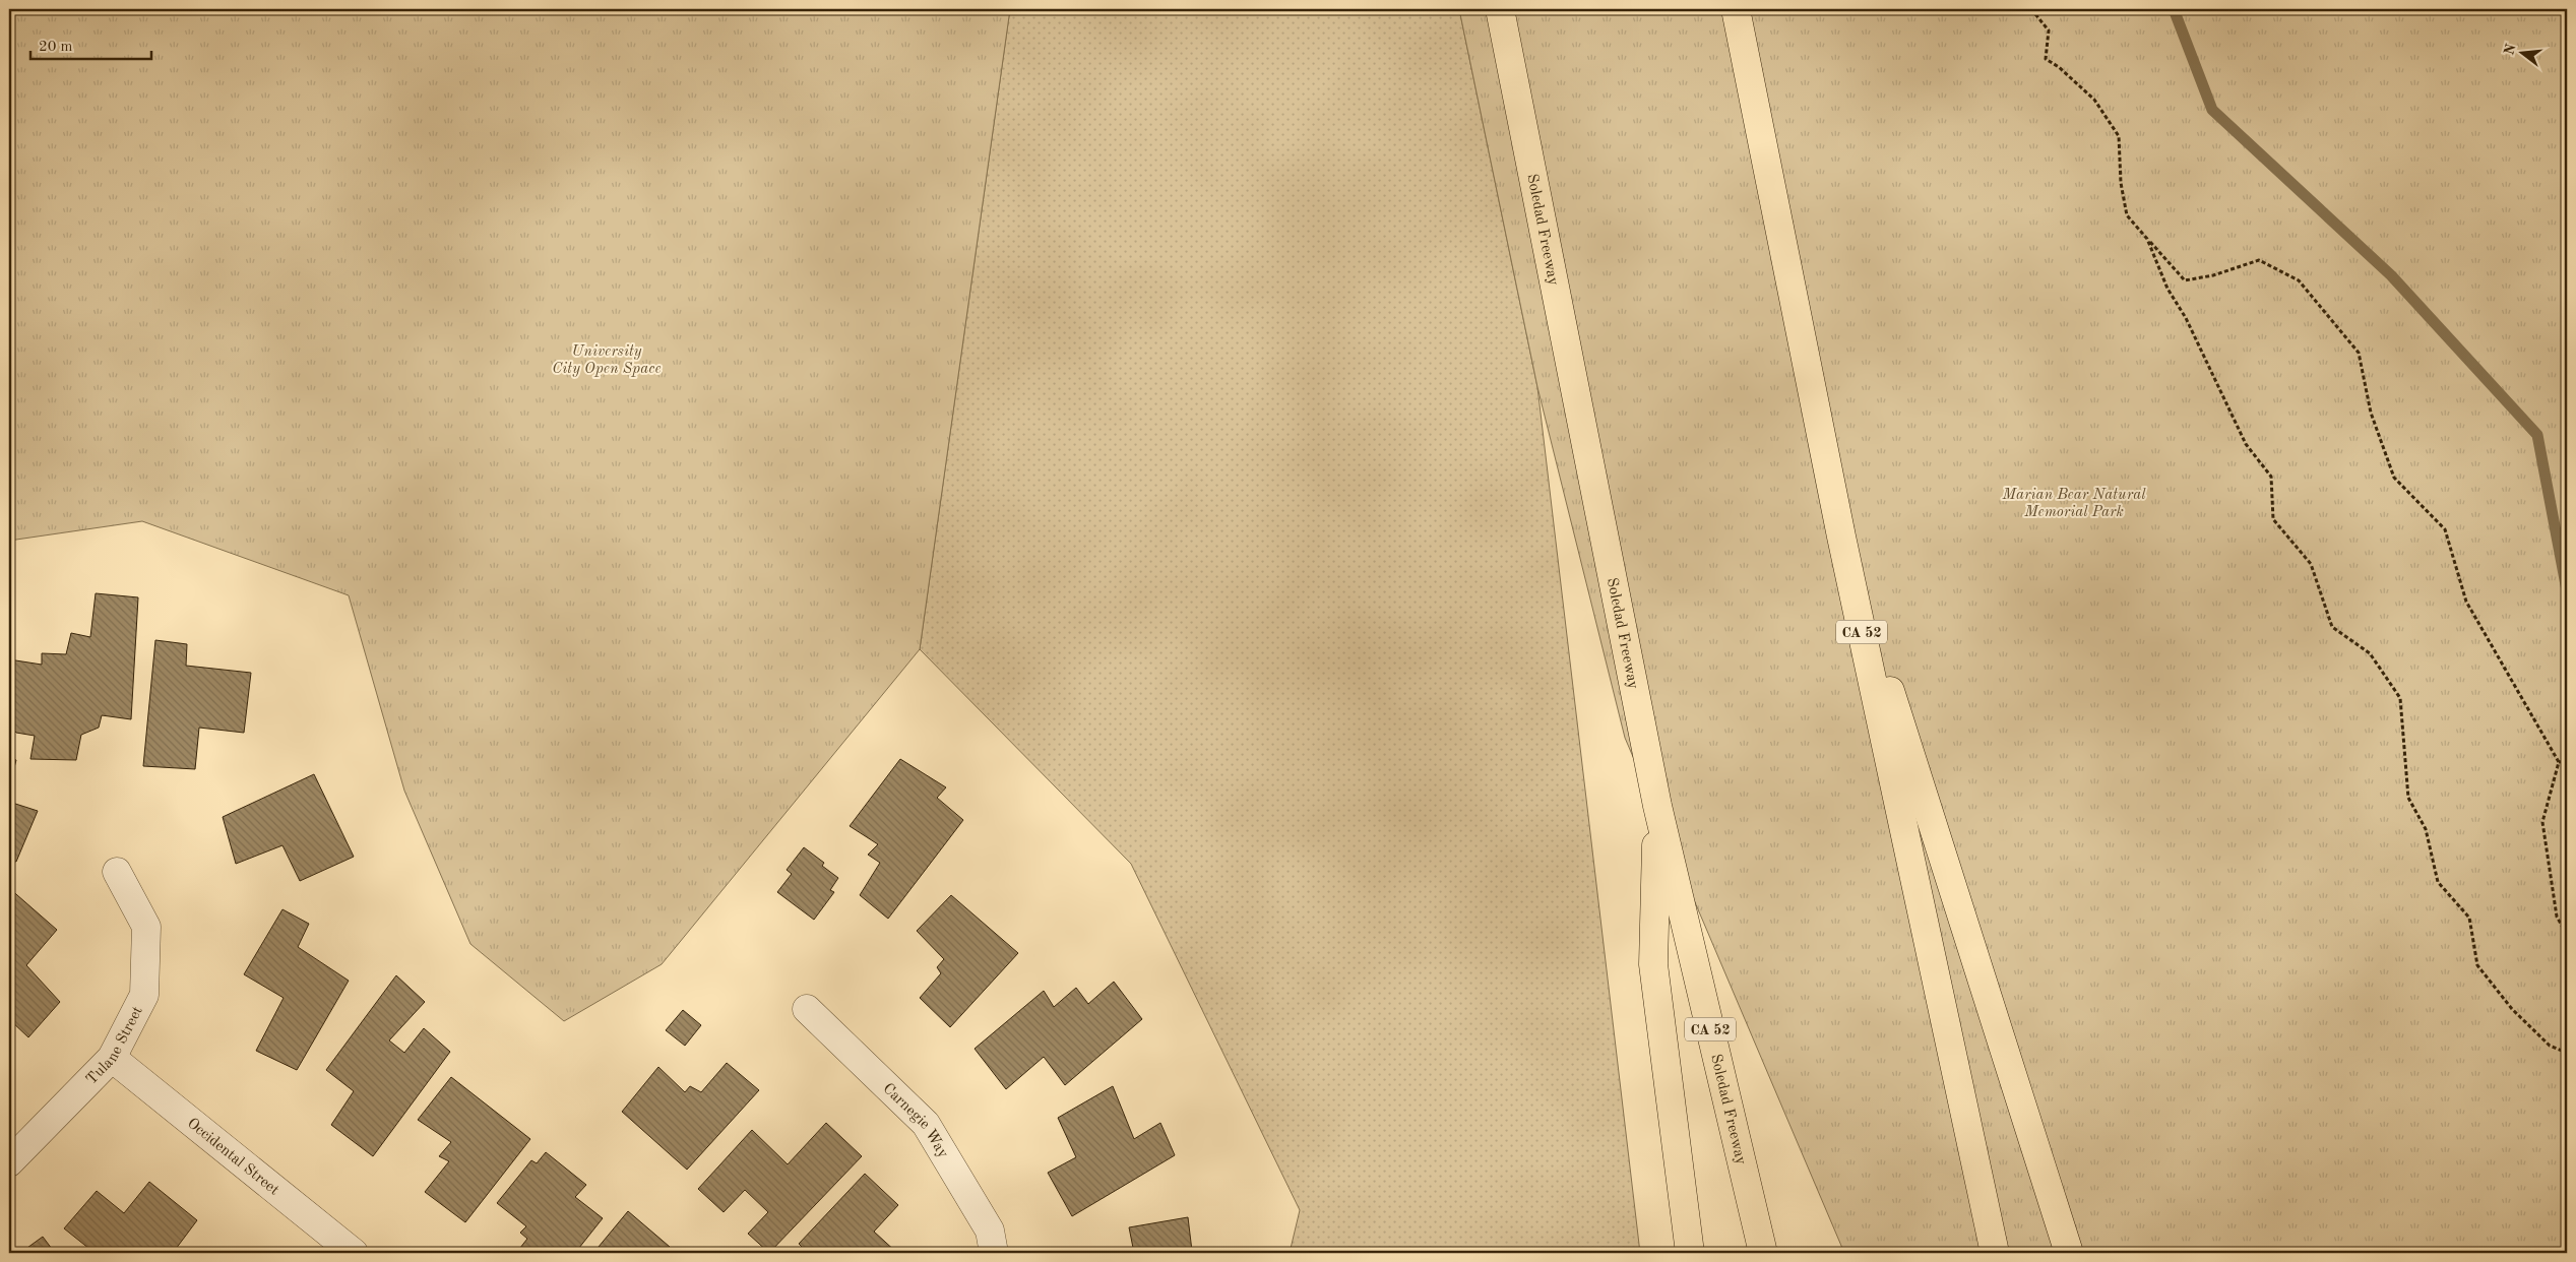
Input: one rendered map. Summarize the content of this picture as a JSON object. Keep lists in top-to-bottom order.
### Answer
{
  "streets": {
    "highway": ["Soledad Freeway", "CA 52"],
    "street": ["Tulane Street", "Carnegie Way", "Occidental Street"]
  },
  "crossings": [
    ["Tulane Street", "Occidental Street"]
  ],
  "parks": ["University City Open Space", "Marian Bear Natural Memorial Park"],
  "scale_bar": "20 m",
  "north": "left"
}
